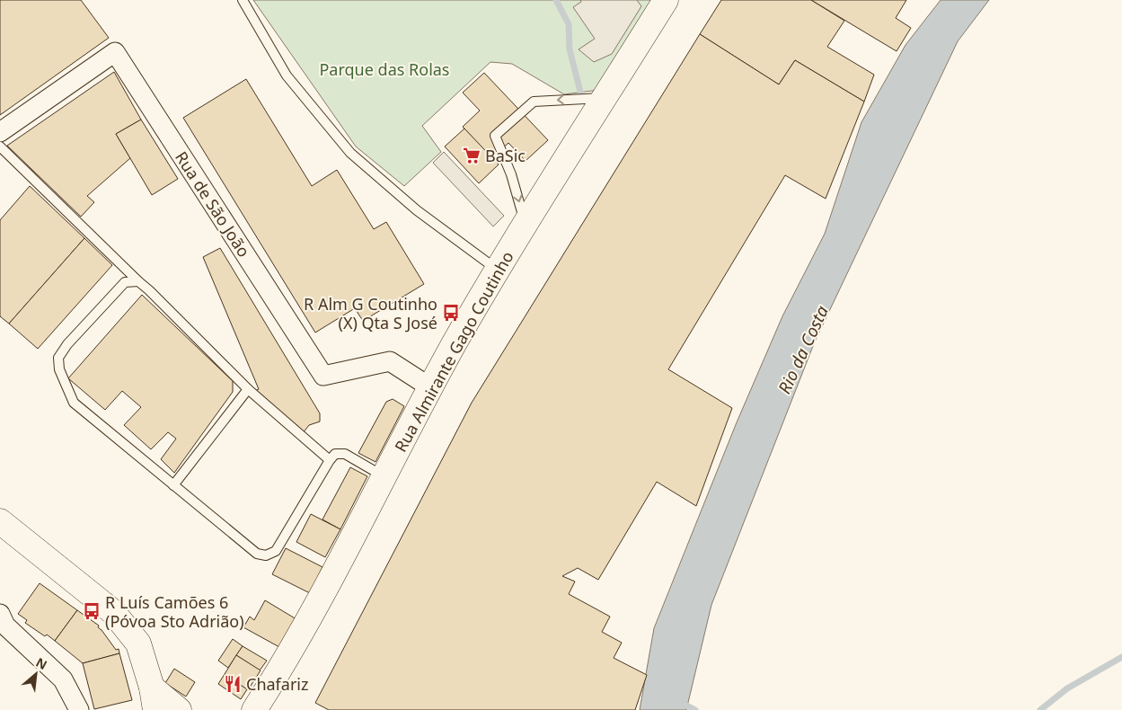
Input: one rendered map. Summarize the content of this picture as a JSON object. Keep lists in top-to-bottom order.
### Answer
{
  "streets": {
    "main road": ["Rua Almirante Gago Coutinho"],
    "street": ["Rua de São João"]
  },
  "crossings": [
    ["Rua de São João", "Rua Almirante Gago Coutinho"]
  ],
  "water": ["Rio da Costa"],
  "parks": ["Parque das Rolas"],
  "places": {
    "supermarket": ["BaSic"],
    "bus stop": ["R Alm G Coutinho (X) Qta S José", "R Luís Camões 6 (Póvoa Sto Adrião)"],
    "restaurant": ["Chafariz"]
  },
  "north": "top right"
}
